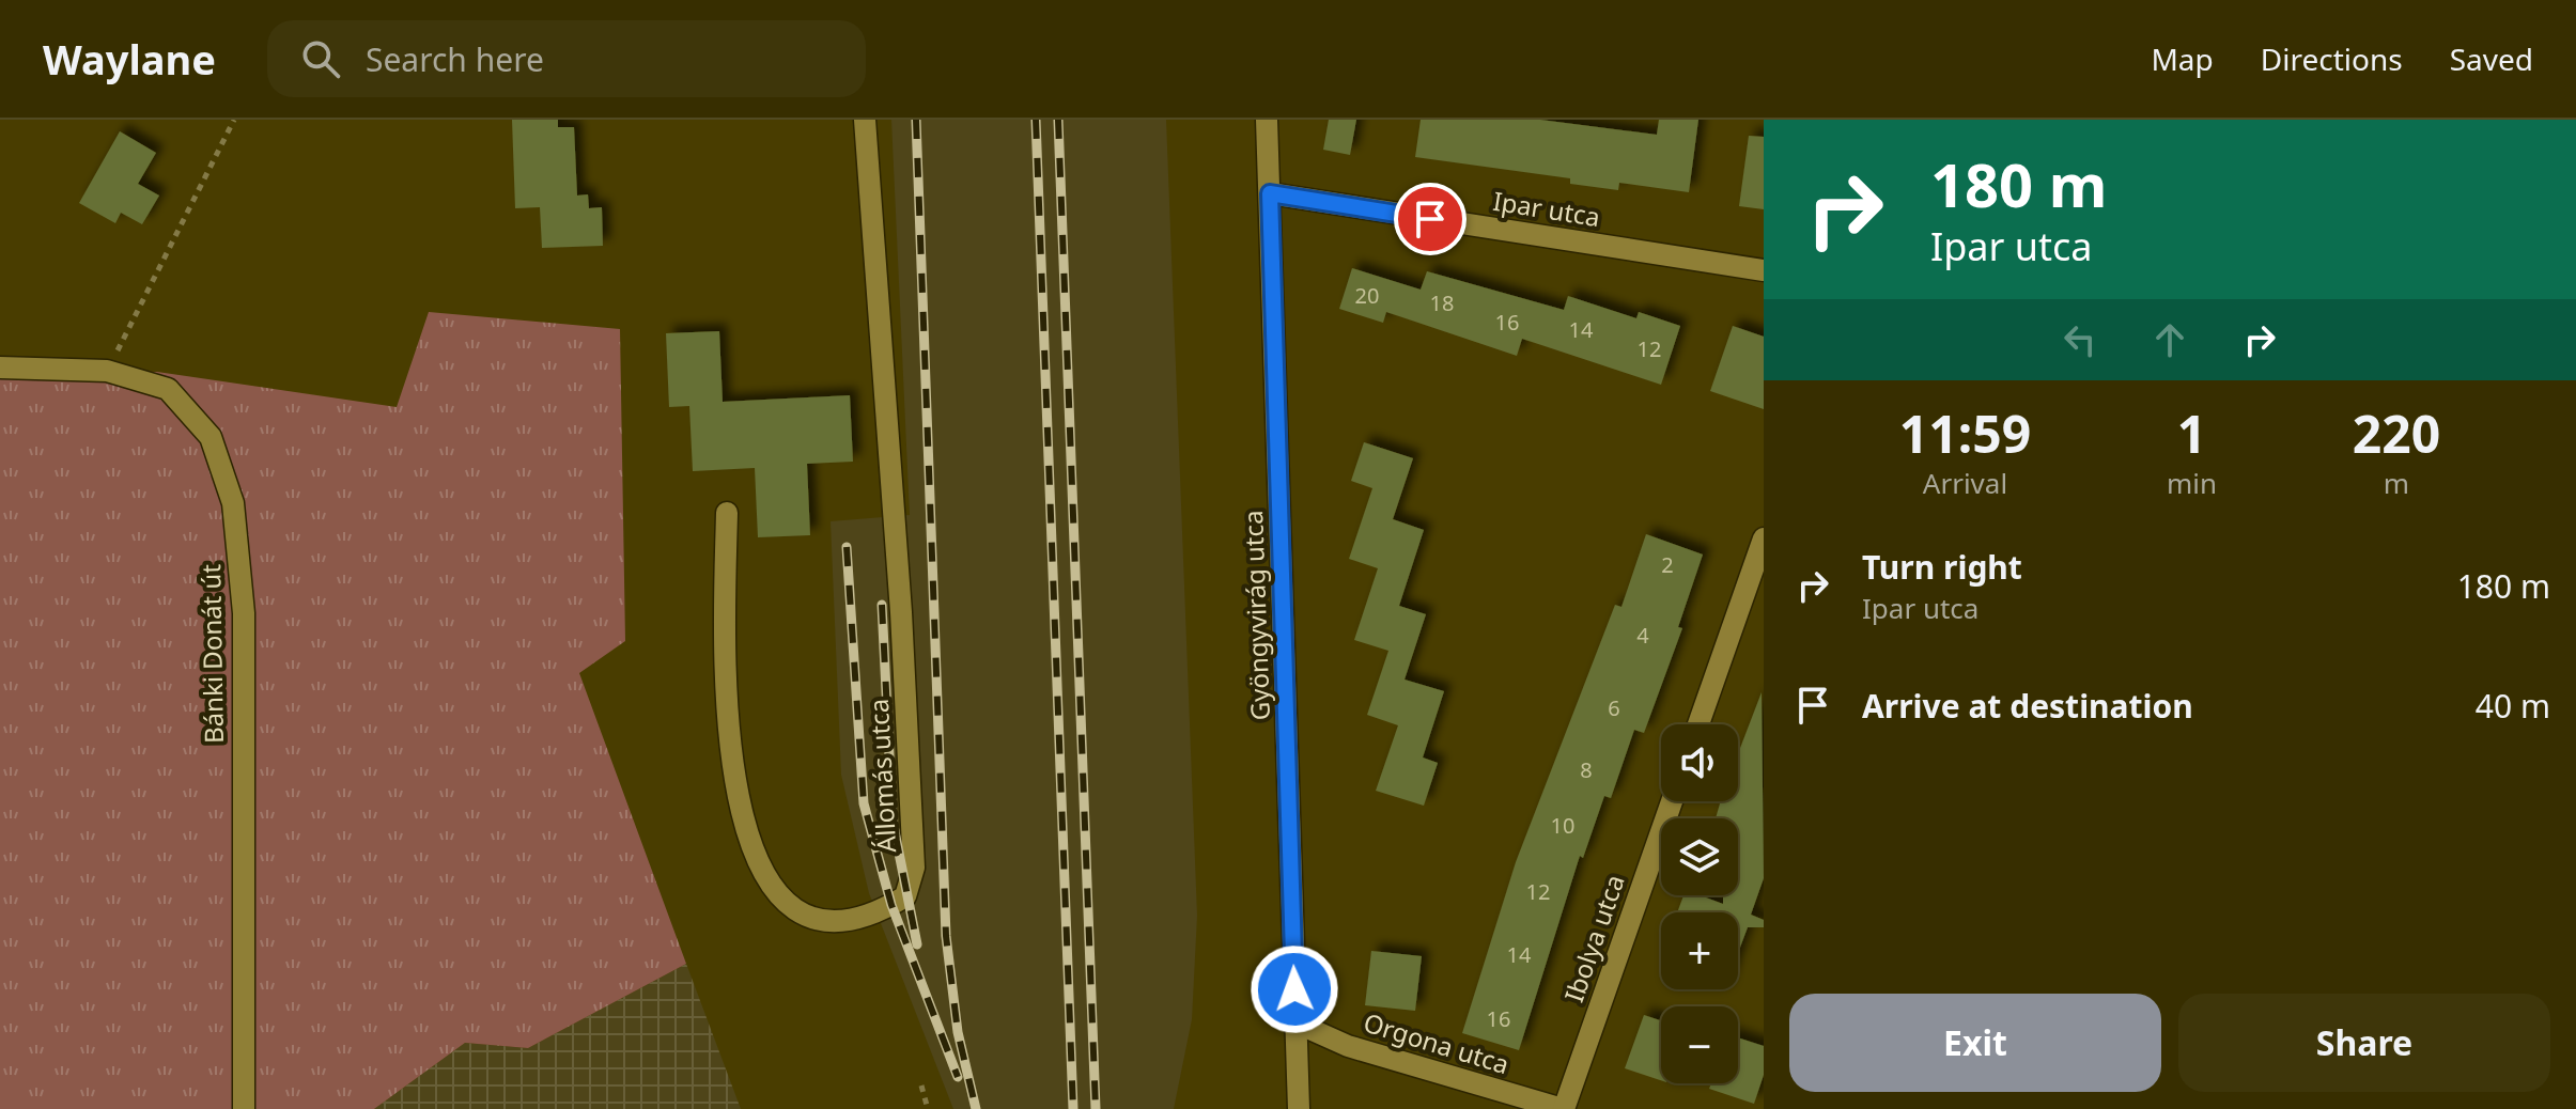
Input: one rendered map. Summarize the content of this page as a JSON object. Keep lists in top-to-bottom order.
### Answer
{
  "streets": {
    "street": [
      "Ipar utca",
      "Gyöngyvirág utca",
      "Bánki Donát út",
      "Állomás utca",
      "Ibolya utca",
      "Orgona utca"
    ]
  },
  "crossings": [
    ["Ipar utca", "Gyöngyvirág utca"],
    ["Gyöngyvirág utca", "Orgona utca"],
    ["Ibolya utca", "Orgona utca"]
  ],
  "house_numbers": [
    "20",
    "18",
    "16",
    "14",
    "12",
    "2",
    "4",
    "6",
    "8",
    "10",
    "12",
    "14",
    "16"
  ],
  "page": {
    "header": "Waylane",
    "search": "Search here",
    "nav": ["Map", "Directions", "Saved"],
    "turn": ["180 m", "Ipar utca"],
    "eta": [
      "11:59",
      "Arrival",
      "1",
      "min",
      "220",
      "m"
    ],
    "list": [
      {
        "name": "Turn right",
        "note": "Ipar utca",
        "value": "180 m"
      },
      {
        "name": "Arrive at destination",
        "value": "40 m"
      }
    ],
    "map_buttons": ["+", "−"],
    "buttons": ["Exit", "Share"]
  }
}
